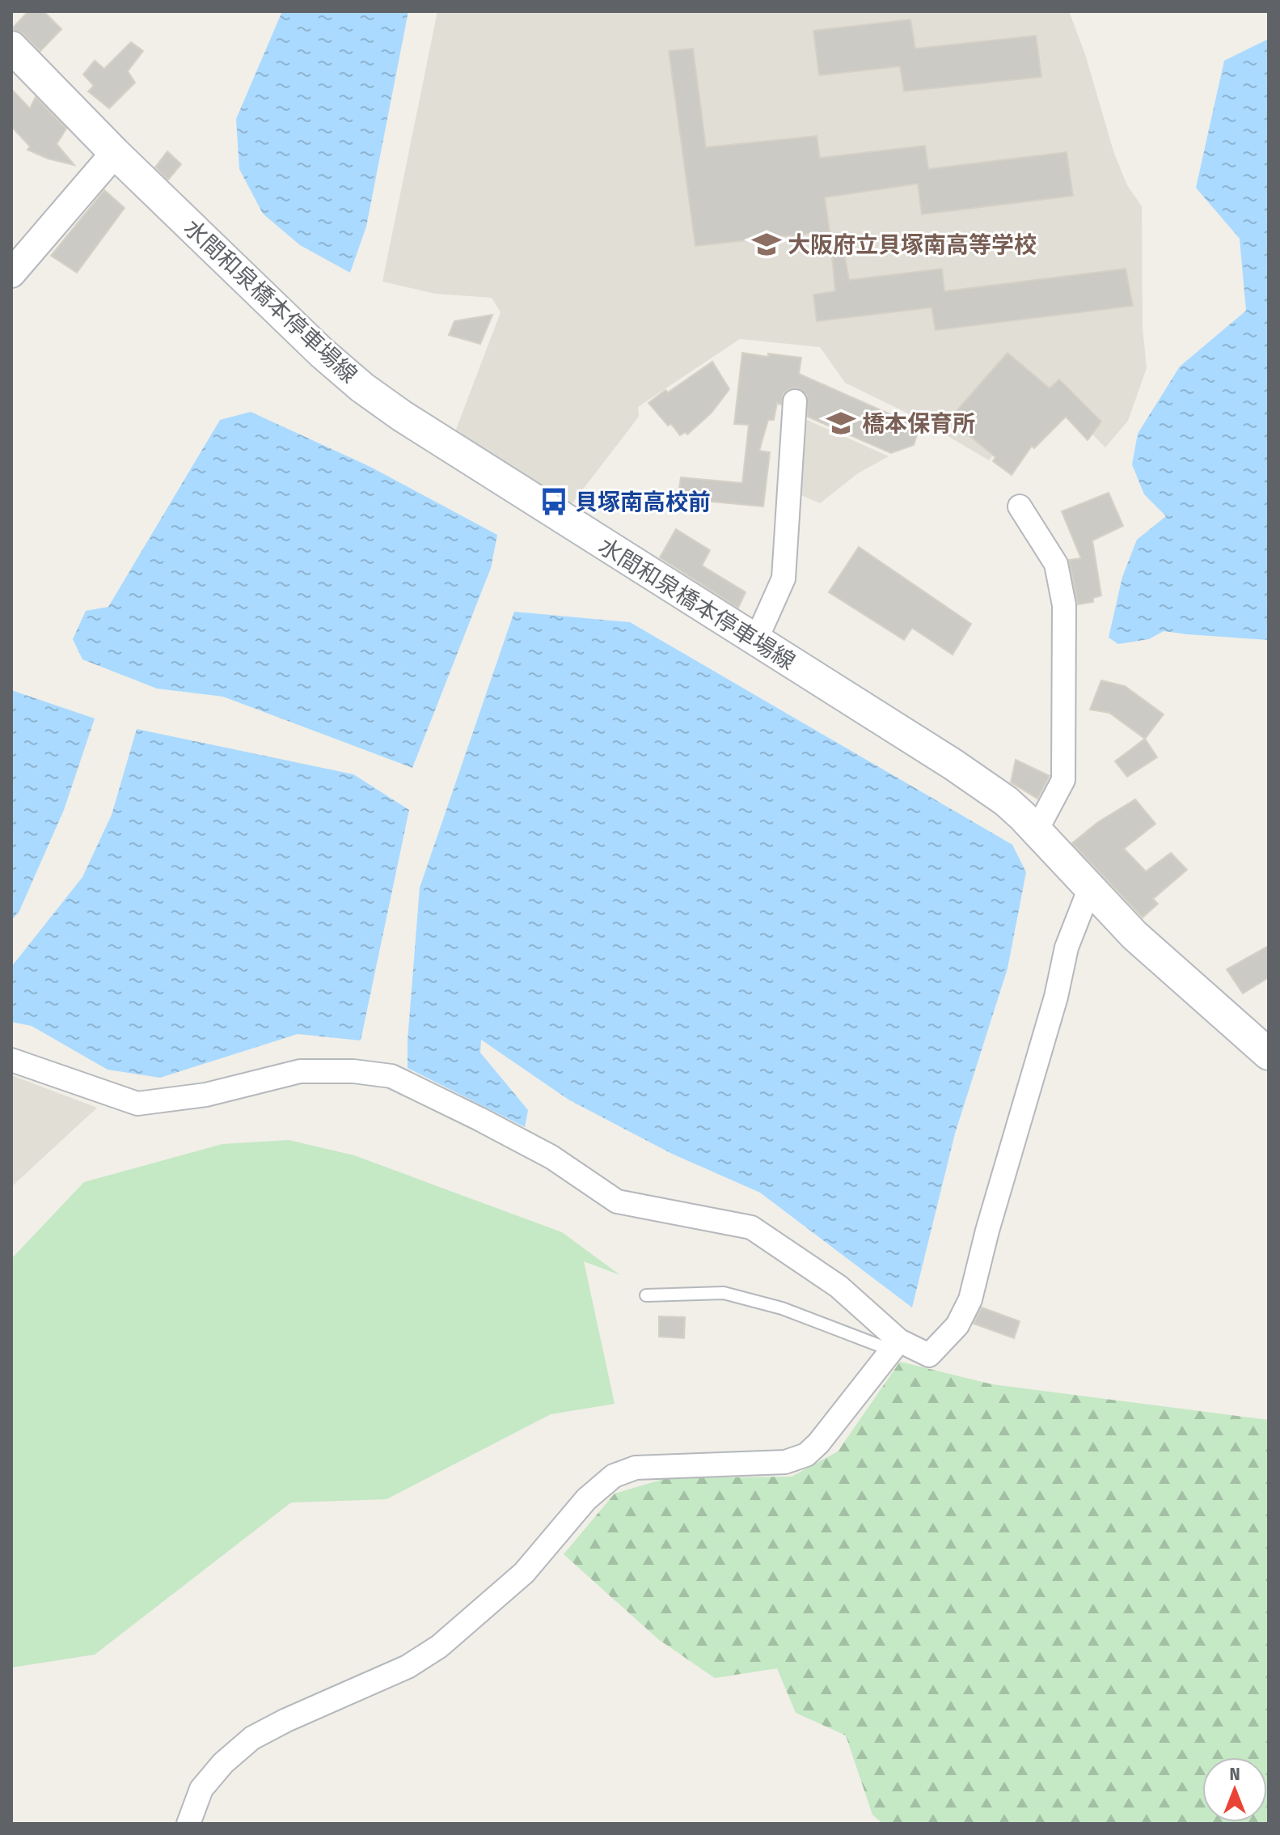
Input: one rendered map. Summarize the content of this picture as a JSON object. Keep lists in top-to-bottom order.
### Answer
{
  "streets": {
    "main road": ["水間和泉橋本停車場線"]
  },
  "places": {
    "school or university": ["大阪府立貝塚南高等学校", "橋本保育所"],
    "bus stop": ["貝塚南高校前"]
  },
  "north": "top"
}
